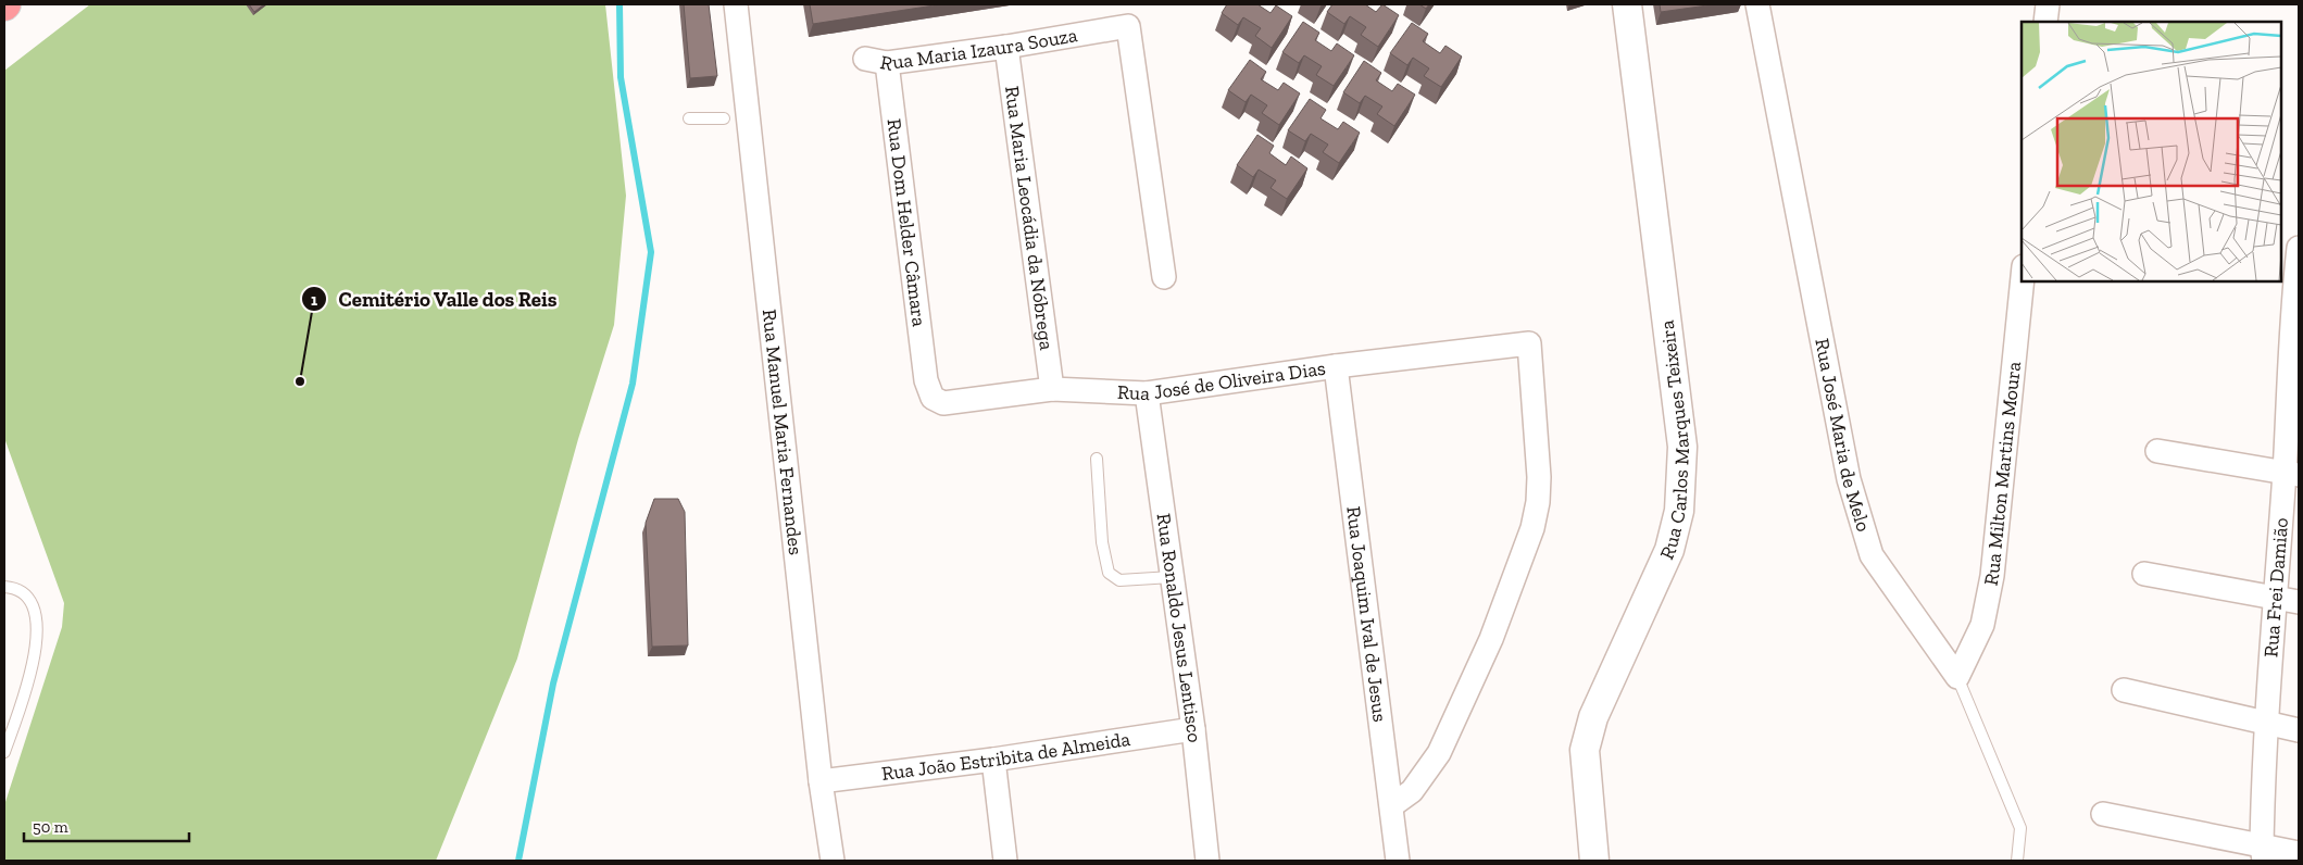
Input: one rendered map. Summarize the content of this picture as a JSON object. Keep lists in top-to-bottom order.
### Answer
{
  "streets": {
    "street": [
      "Rua Maria Izaura Souza",
      "Rua Maria Leocádia da Nóbrega",
      "Rua Dom Helder Câmara",
      "Rua José de Oliveira Dias",
      "Rua Manuel Maria Fernandes",
      "Rua José Maria de Melo",
      "Rua Carlos Marques Teixeira",
      "Rua Milton Martins Moura",
      "Rua Frei Damião",
      "Rua Joaquim Ival de Jesus",
      "Rua Ronaldo Jesus Lentisco",
      "Rua João Estribita de Almeida"
    ]
  },
  "crossings": [
    ["Rua Maria Izaura Souza", "Rua Maria Leocádia da Nóbrega"],
    ["Rua Maria Izaura Souza", "Rua Dom Helder Câmara"],
    ["Rua Maria Leocádia da Nóbrega", "Rua José de Oliveira Dias"],
    ["Rua Dom Helder Câmara", "Rua José de Oliveira Dias"],
    ["Rua José de Oliveira Dias", "Rua Joaquim Ival de Jesus"],
    ["Rua José de Oliveira Dias", "Rua Ronaldo Jesus Lentisco"],
    ["Rua Manuel Maria Fernandes", "Rua João Estribita de Almeida"],
    ["Rua José Maria de Melo", "Rua Milton Martins Moura"],
    ["Rua Ronaldo Jesus Lentisco", "Rua João Estribita de Almeida"]
  ],
  "places": ["Cemitério Valle dos Reis"],
  "scale_bar": "50 m"
}
